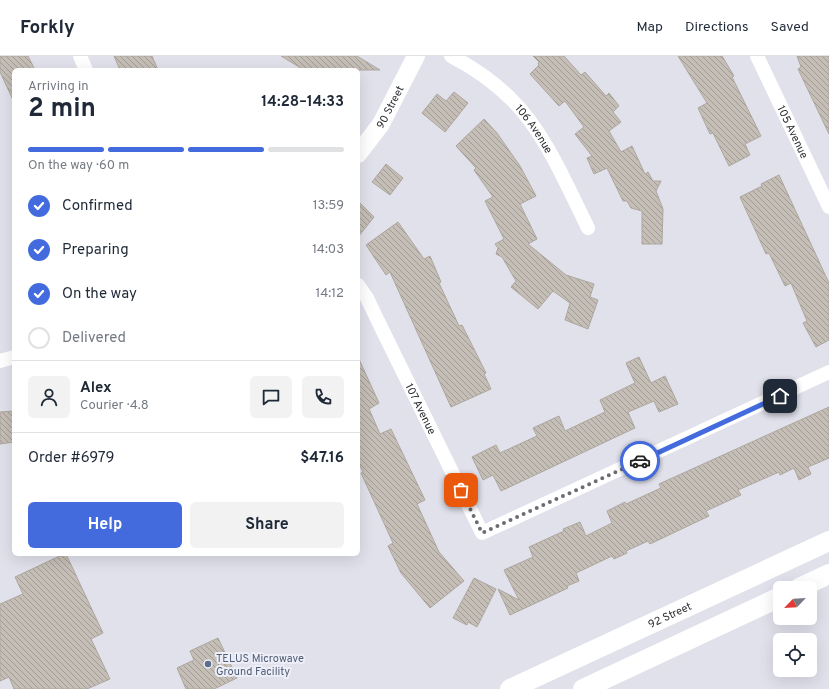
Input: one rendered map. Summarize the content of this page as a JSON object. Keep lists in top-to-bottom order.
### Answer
{
  "streets": {
    "main road": ["92 Street"],
    "street": [
      "90 Street",
      "106 Avenue",
      "105 Avenue",
      "107 Avenue"
    ]
  },
  "places": ["TELUS Microwave Ground Facility"],
  "north": "bottom left",
  "page": {
    "header": "Forkly",
    "nav": ["Map", "Directions", "Saved"],
    "heading": ["2 min", "Arriving in", "14:28–14:33"],
    "panel": [
      "Alex",
      "Courier · 4.8",
      "Order #6979",
      "$47.16"
    ],
    "bar": "On the way · 60 m",
    "list": [
      ["Confirmed", "13:59"],
      ["Preparing", "14:03"],
      ["On the way", "14:12"],
      "Delivered"
    ],
    "buttons": ["Help", "Share"]
  }
}
